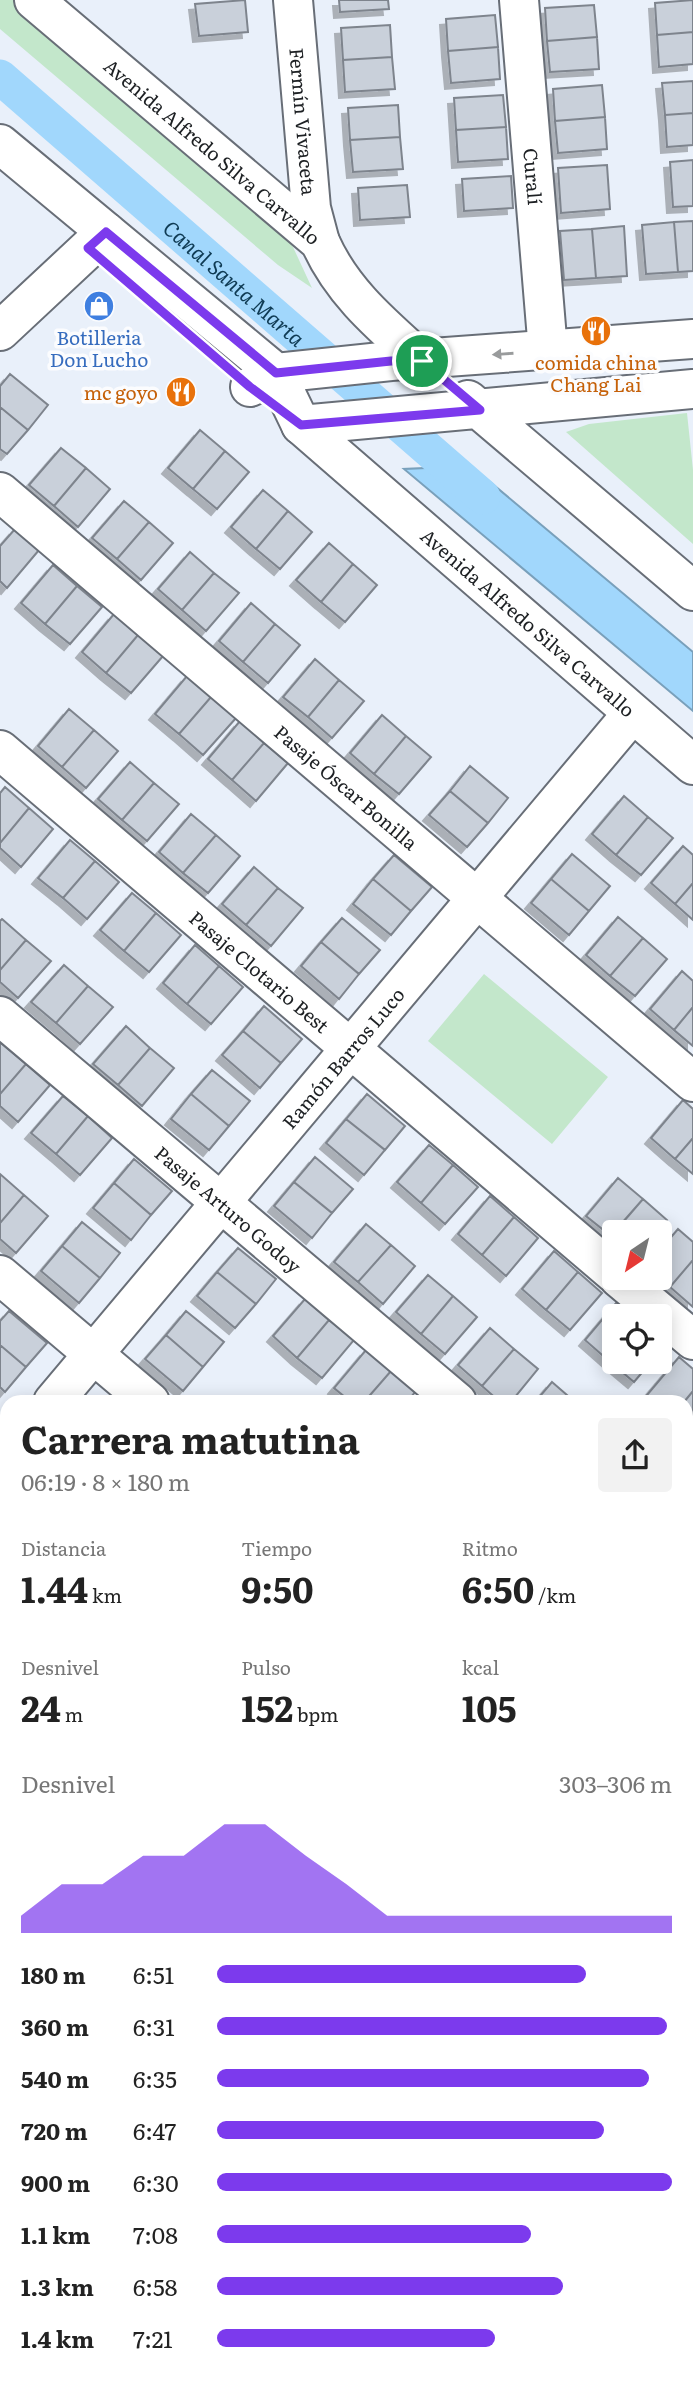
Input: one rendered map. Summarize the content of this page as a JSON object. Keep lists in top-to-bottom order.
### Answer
{
  "streets": {
    "street": [
      "Fermín Vivaceta",
      "Avenida Alfredo Silva Carvallo",
      "Curalí",
      "Pasaje Óscar Bonilla",
      "Pasaje Clotario Best",
      "Ramón Barros Luco",
      "Pasaje Arturo Godoy"
    ]
  },
  "crossings": [
    ["Fermín Vivaceta", "Avenida Alfredo Silva Carvallo"],
    ["Avenida Alfredo Silva Carvallo", "Ramón Barros Luco"],
    ["Pasaje Óscar Bonilla", "Ramón Barros Luco"],
    ["Pasaje Clotario Best", "Ramón Barros Luco"],
    ["Ramón Barros Luco", "Pasaje Arturo Godoy"]
  ],
  "water": ["Canal Santa Marta"],
  "places": {
    "shop": ["Botilleria Don Lucho"],
    "restaurant": ["comida china Chang Lai", "mc goyo"]
  },
  "north": "bottom left",
  "page": {
    "heading": ["Carrera matutina", "06:19 · 8 × 180 m"],
    "stats": [
      ["Distancia", "1.44 km"],
      ["Tiempo", "9:50"],
      ["Ritmo", "6:50 /km"],
      ["Desnivel", "24 m"],
      ["Pulso", "152 bpm"],
      ["kcal", "105"]
    ],
    "chart": ["Desnivel", "303–306 m"],
    "list": [
      {
        "name": "180 m",
        "note": "6:51"
      },
      {
        "name": "360 m",
        "note": "6:31"
      },
      {
        "name": "540 m",
        "note": "6:35"
      },
      {
        "name": "720 m",
        "note": "6:47"
      },
      {
        "name": "900 m",
        "note": "6:30"
      },
      {
        "name": "1.1 km",
        "note": "7:08"
      },
      {
        "name": "1.3 km",
        "note": "6:58"
      },
      {
        "name": "1.4 km",
        "note": "7:21"
      }
    ]
  }
}
